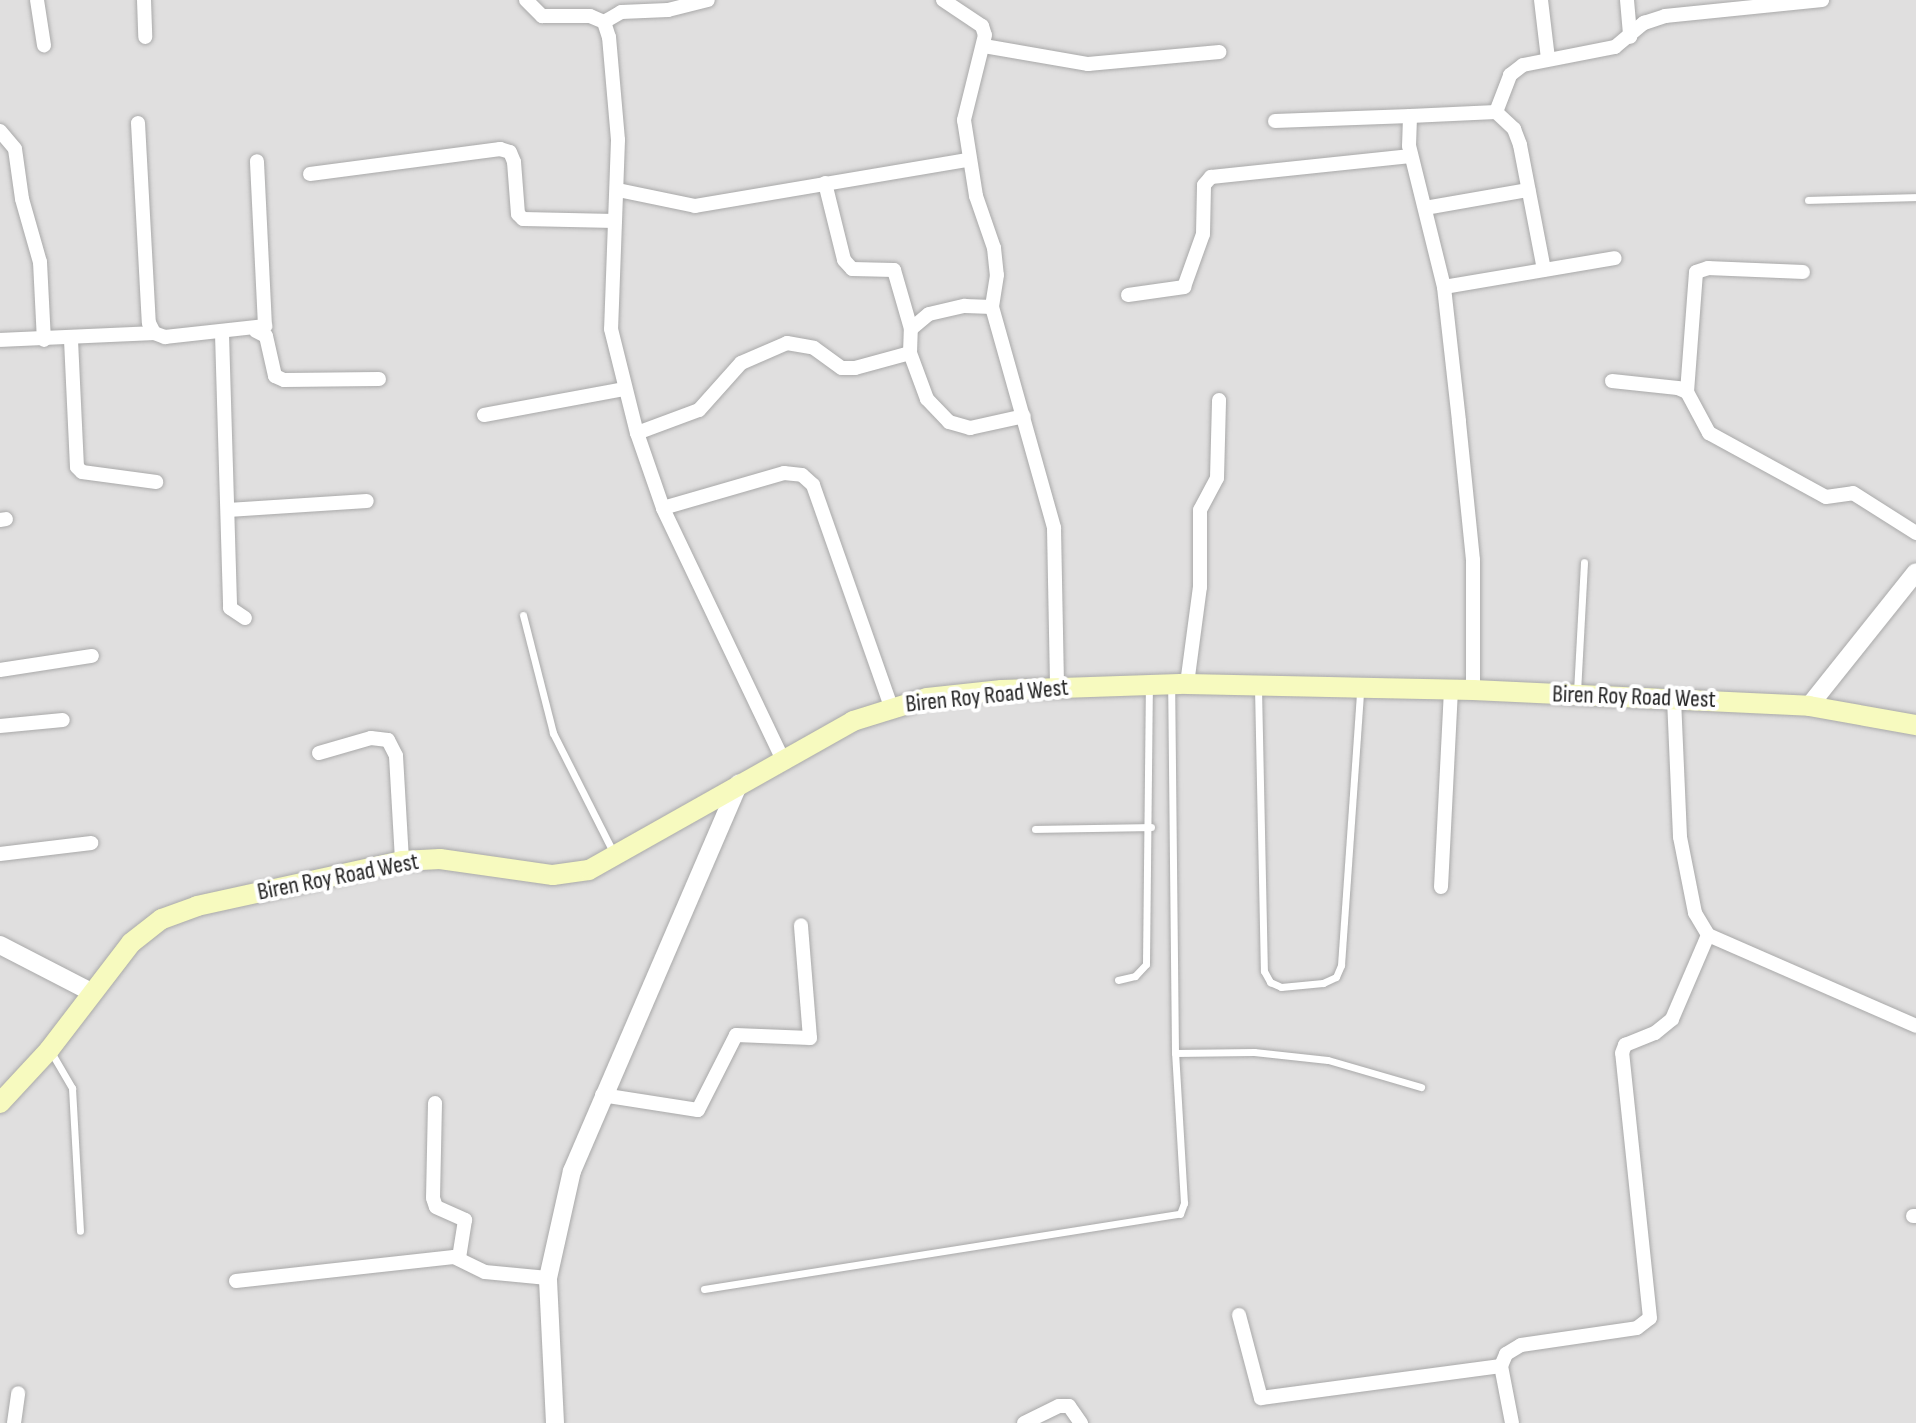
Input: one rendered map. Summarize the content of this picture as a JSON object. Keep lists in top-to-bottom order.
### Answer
{
  "streets": {
    "main road": ["Biren Roy Road West"]
  }
}
